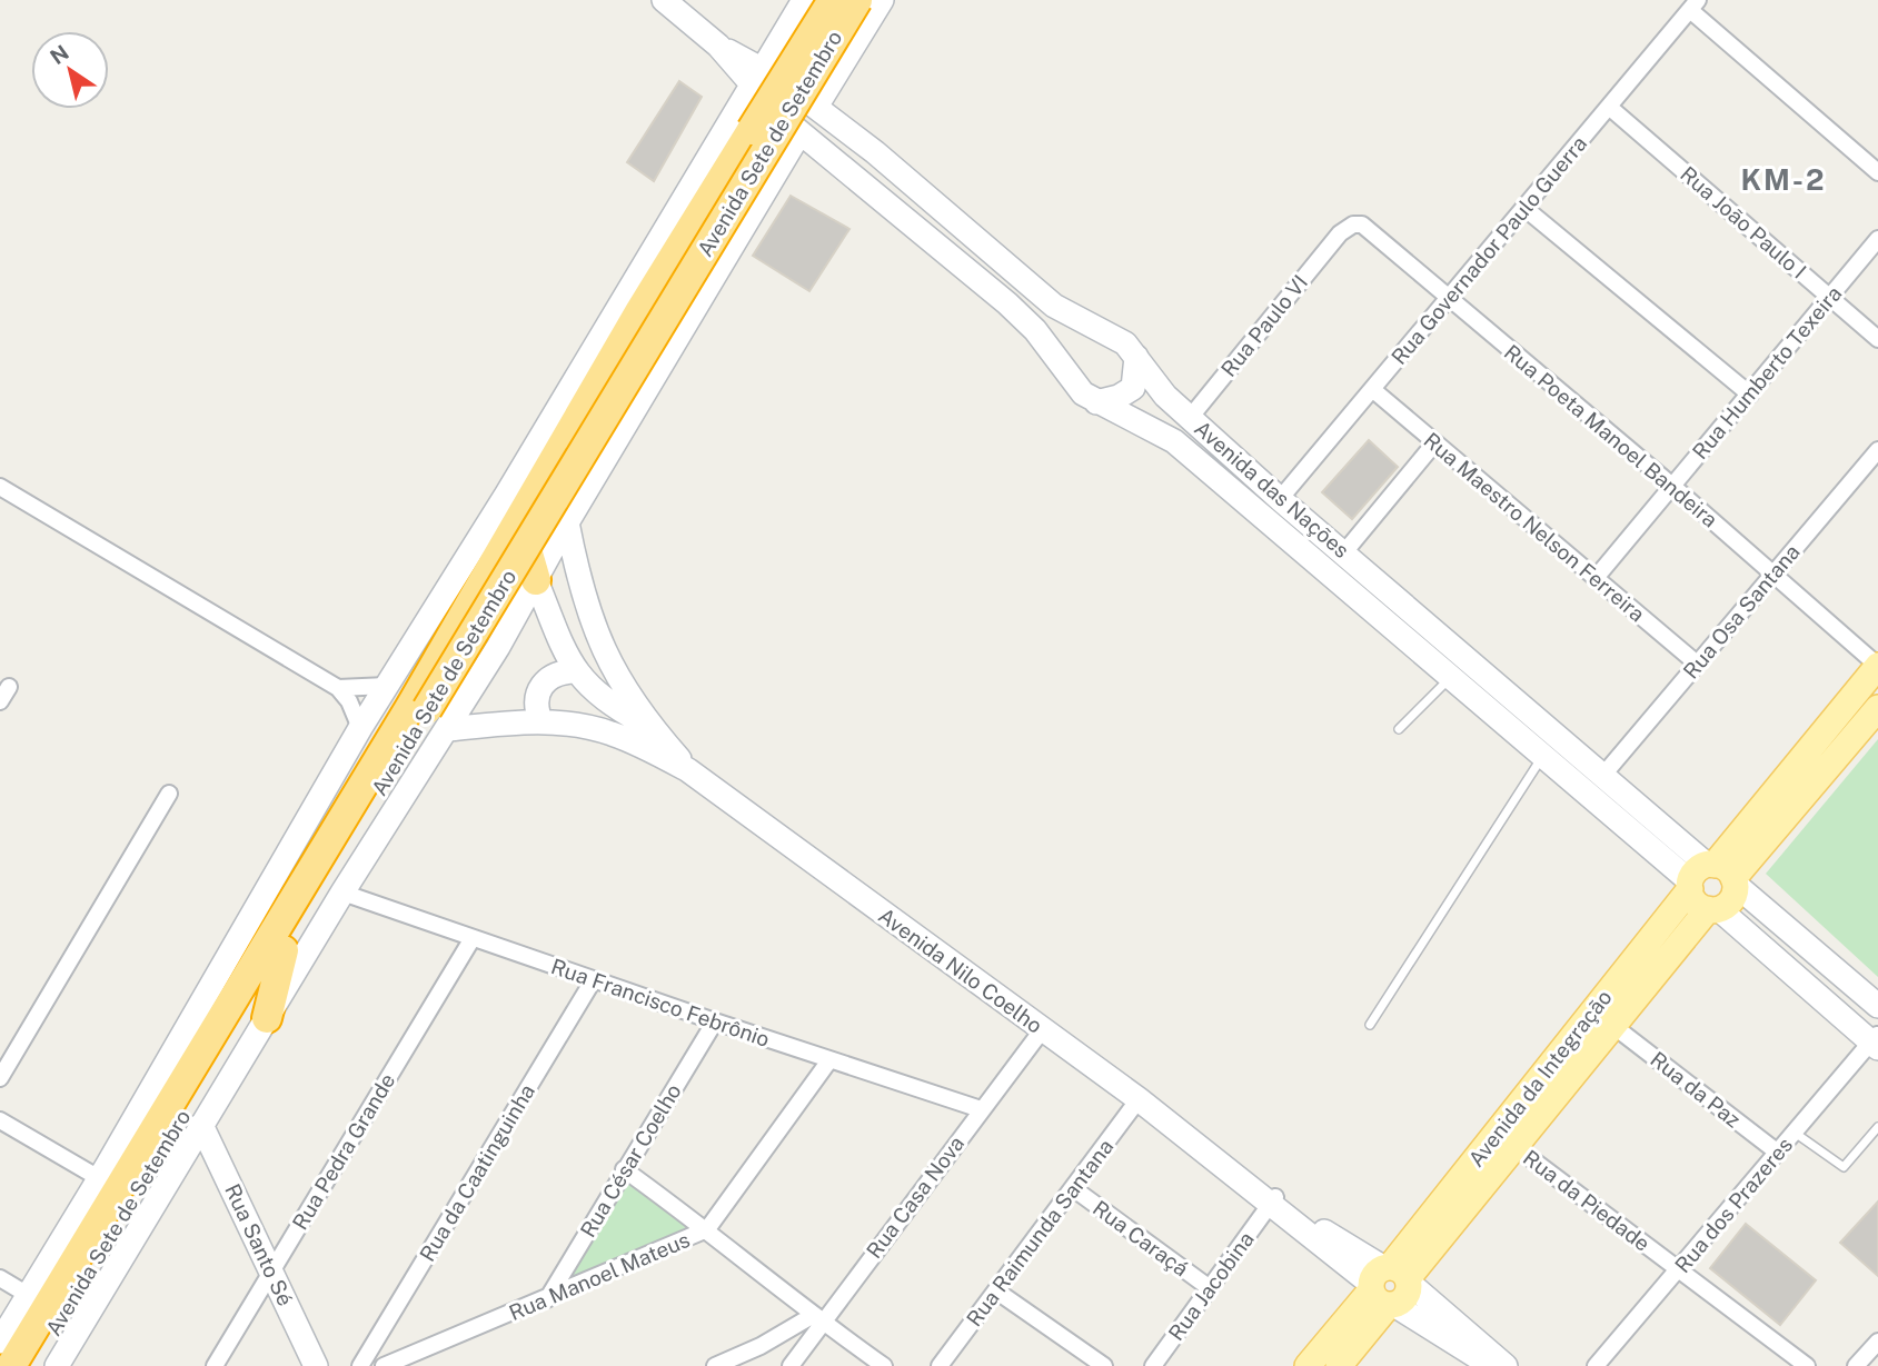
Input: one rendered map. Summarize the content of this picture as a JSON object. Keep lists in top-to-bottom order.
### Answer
{
  "streets": {
    "highway": ["Avenida Sete de Setembro"],
    "main road": [
      "Avenida das Nações",
      "Avenida Nilo Coelho",
      "Avenida da Integração",
      "Rua Santo Sé"
    ],
    "street": [
      "Rua João Paulo I",
      "Rua Governador Paulo Guerra",
      "Rua Paulo VI",
      "Rua Humberto Texeira",
      "Rua Poeta Manoel Bandeira",
      "Rua Maestro Nelson Ferreira",
      "Rua Osa Santana",
      "Rua Francisco Febrônio",
      "Rua da Paz",
      "Rua Pedra Grande",
      "Rua César Coelho",
      "Rua da Caatinguinha",
      "Rua Casa Nova",
      "Rua da Piedade",
      "Rua dos Prazeres",
      "Rua Raimunda Santana",
      "Rua Caraçá",
      "Rua Manoel Mateus",
      "Rua Jacobina"
    ]
  },
  "crossings": [
    ["Avenida Sete de Setembro", "Avenida das Nações"],
    ["Avenida Sete de Setembro", "Rua Francisco Febrônio"],
    ["Avenida Sete de Setembro", "Rua Santo Sé"],
    ["Rua João Paulo I", "Rua Governador Paulo Guerra"],
    ["Rua João Paulo I", "Rua Humberto Texeira"],
    ["Rua Governador Paulo Guerra", "Rua Poeta Manoel Bandeira"],
    ["Rua Governador Paulo Guerra", "Avenida das Nações"],
    ["Rua Governador Paulo Guerra", "Rua Maestro Nelson Ferreira"],
    ["Rua Paulo VI", "Rua Poeta Manoel Bandeira"],
    ["Rua Paulo VI", "Avenida das Nações"],
    ["Rua Humberto Texeira", "Rua Poeta Manoel Bandeira"],
    ["Rua Humberto Texeira", "Rua Maestro Nelson Ferreira"],
    ["Rua Poeta Manoel Bandeira", "Rua Osa Santana"],
    ["Rua Poeta Manoel Bandeira", "Avenida da Integração"],
    ["Avenida das Nações", "Rua Osa Santana"],
    ["Avenida das Nações", "Avenida da Integração"],
    ["Rua Maestro Nelson Ferreira", "Rua Osa Santana"],
    ["Avenida Nilo Coelho", "Avenida da Integração"],
    ["Avenida Nilo Coelho", "Rua Casa Nova"],
    ["Avenida Nilo Coelho", "Rua Raimunda Santana"],
    ["Avenida Nilo Coelho", "Rua Jacobina"],
    ["Rua Francisco Febrônio", "Rua Pedra Grande"],
    ["Rua Francisco Febrônio", "Rua César Coelho"],
    ["Rua Francisco Febrônio", "Rua da Caatinguinha"],
    ["Rua Francisco Febrônio", "Rua Casa Nova"],
    ["Rua Francisco Febrônio", "Rua Manoel Mateus"],
    ["Avenida da Integração", "Rua da Paz"],
    ["Avenida da Integração", "Rua da Piedade"],
    ["Rua da Paz", "Rua dos Prazeres"],
    ["Rua Pedra Grande", "Rua Santo Sé"],
    ["Rua César Coelho", "Rua Manoel Mateus"],
    ["Rua da Piedade", "Rua dos Prazeres"],
    ["Rua Raimunda Santana", "Rua Caraçá"],
    ["Rua Caraçá", "Rua Jacobina"]
  ],
  "districts": ["KM-2"],
  "north": "top left"
}
